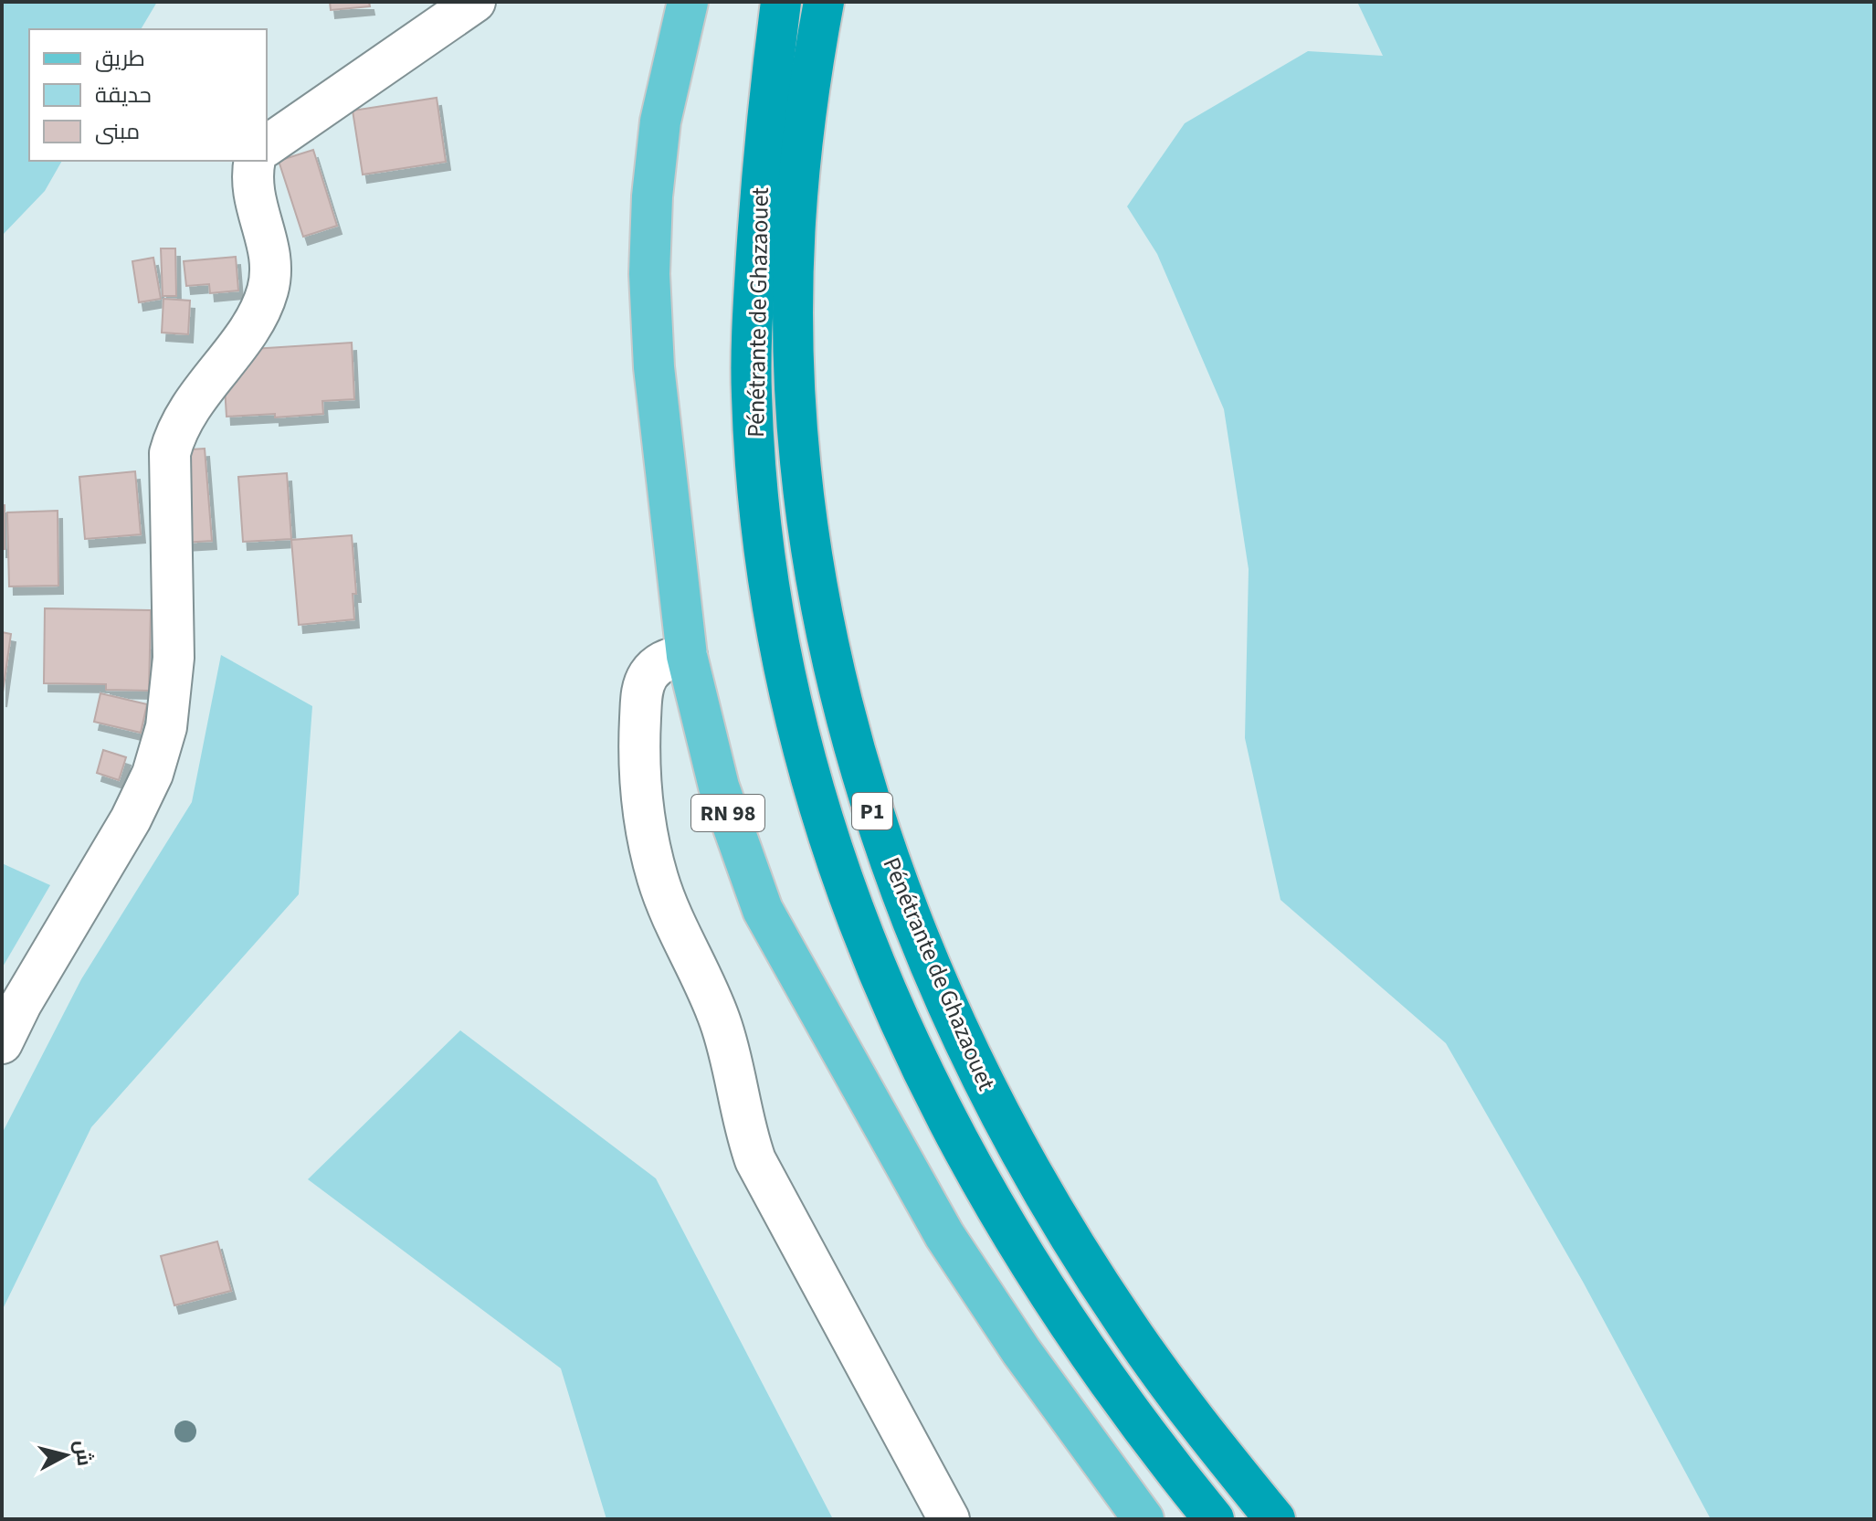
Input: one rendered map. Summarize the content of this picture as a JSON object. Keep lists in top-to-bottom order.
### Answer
{
  "streets": {
    "highway": ["Pénétrante de Ghazaouet", "P1"],
    "main road": ["RN 98"]
  },
  "legend": ["طريق", "حديقة", "مبنى"],
  "north": "right"
}
